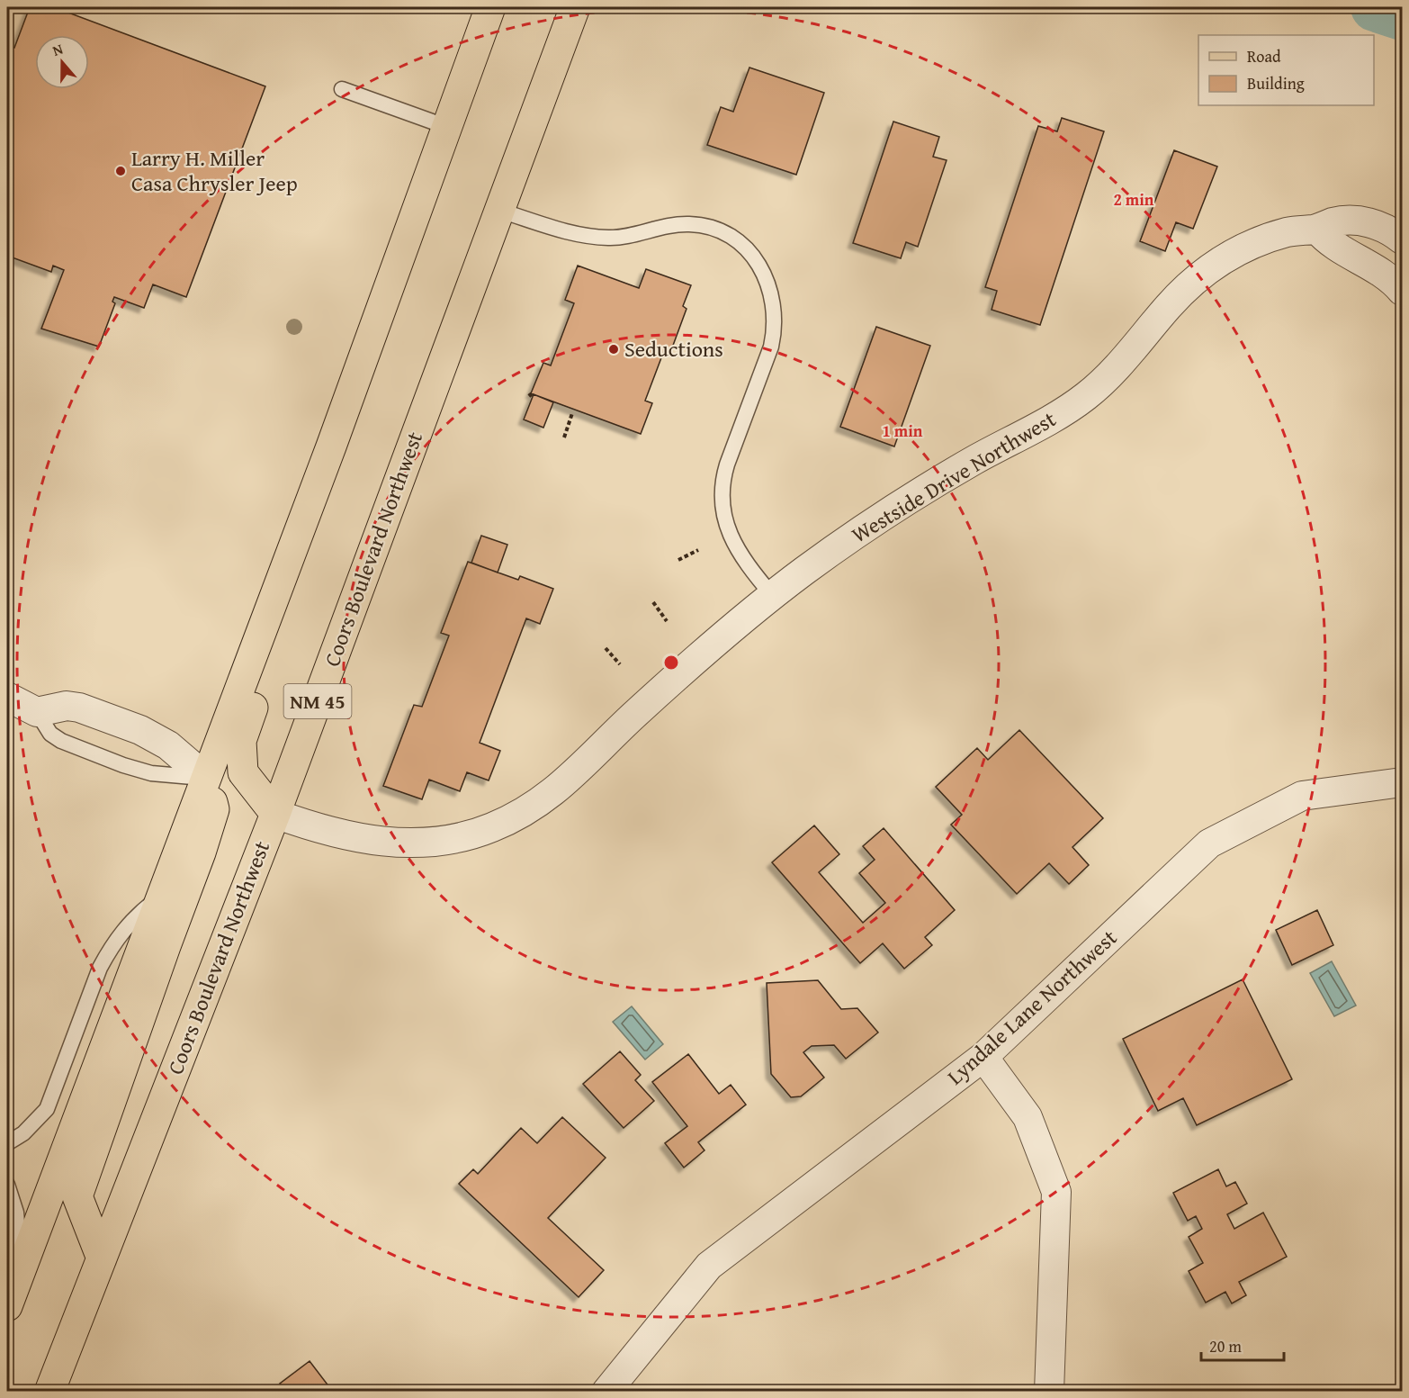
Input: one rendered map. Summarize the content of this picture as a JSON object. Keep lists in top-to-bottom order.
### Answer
{
  "streets": {
    "main road": ["Coors Boulevard Northwest", "NM 45"],
    "street": ["Westside Drive Northwest", "Lyndale Lane Northwest"]
  },
  "crossings": [
    ["Westside Drive Northwest", "Coors Boulevard Northwest"]
  ],
  "places": ["Larry H. Miller Casa Chrysler Jeep", "Seductions"],
  "legend": ["Road", "Building"],
  "scale_bar": "20 m",
  "north": "top",
  "rings": ["2 min", "1 min"]
}
